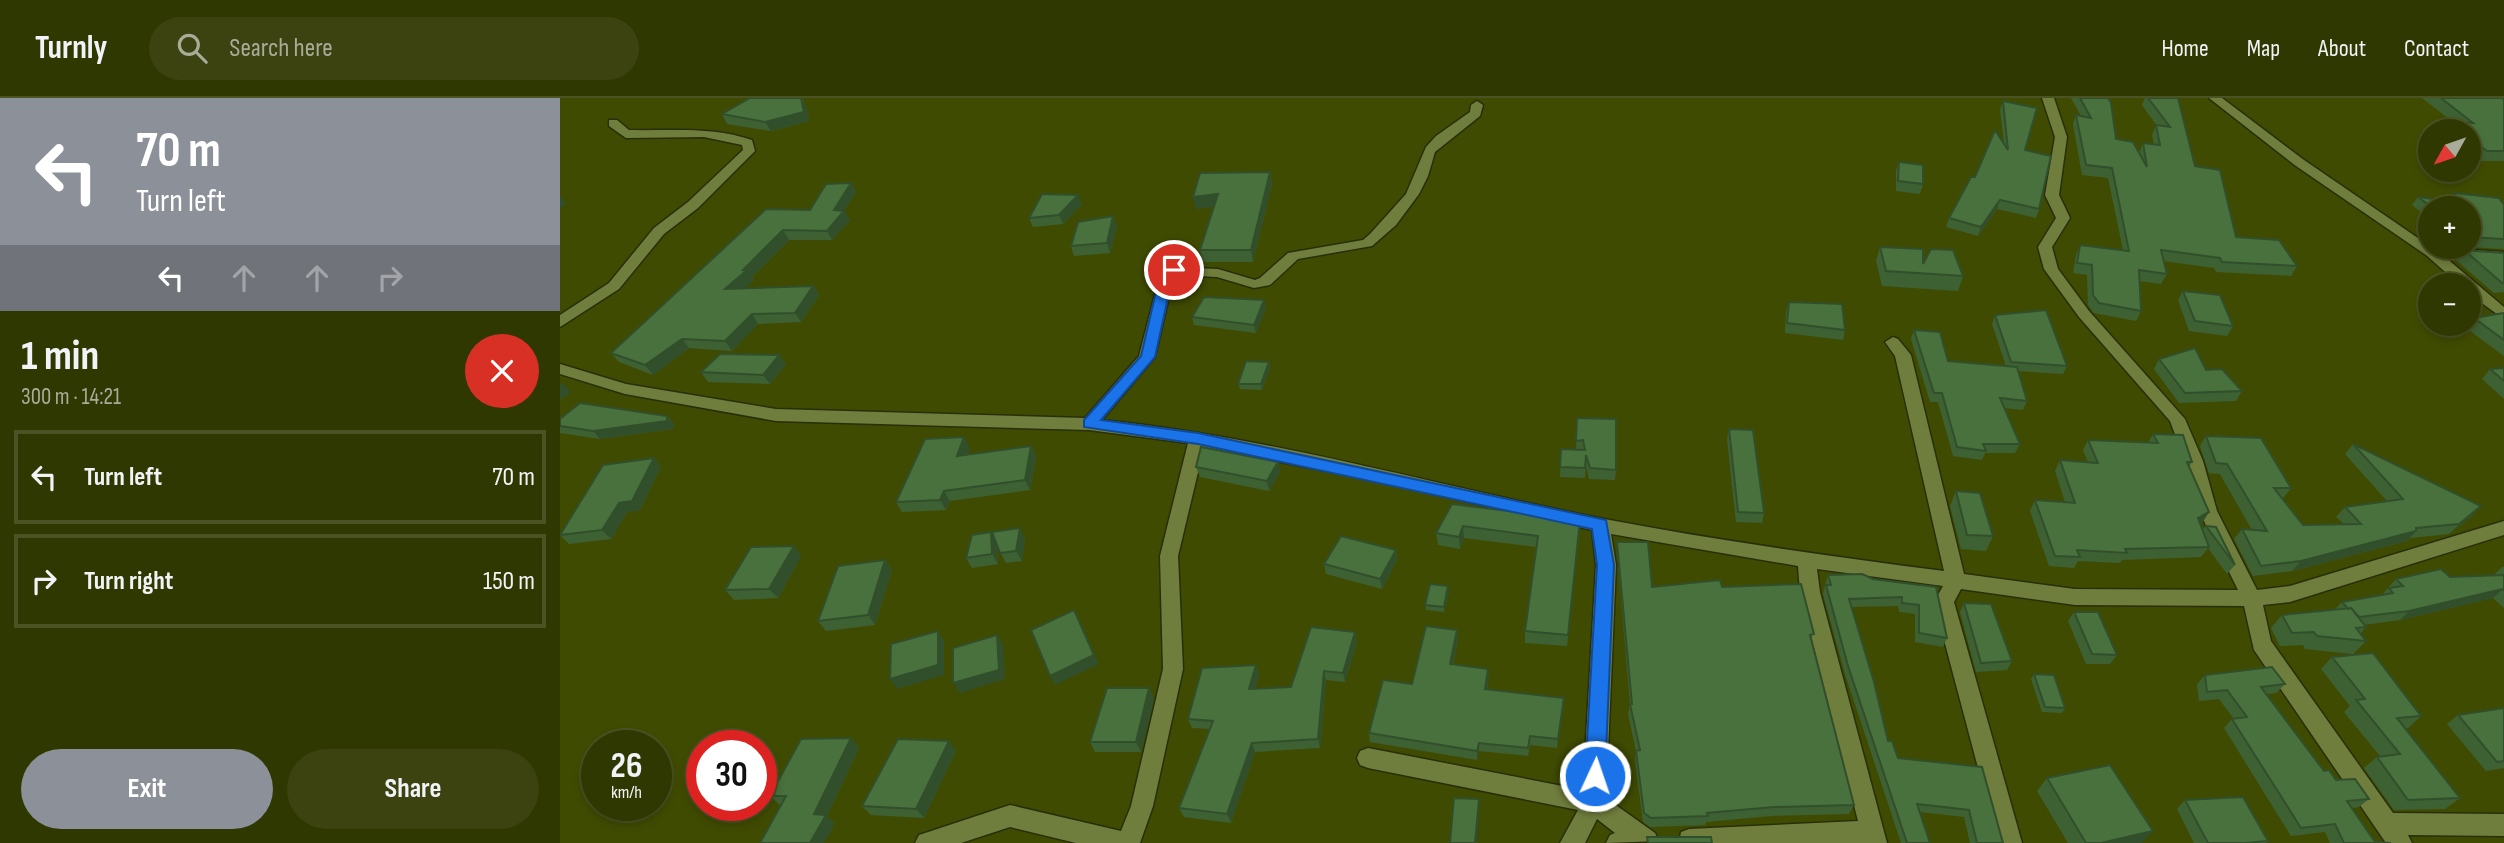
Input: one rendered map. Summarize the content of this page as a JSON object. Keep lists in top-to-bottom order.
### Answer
{
  "north": "bottom left",
  "page": {
    "header": "Turnly",
    "search": "Search here",
    "nav": [
      "Home",
      "Map",
      "About",
      "Contact"
    ],
    "turn": ["70 m", "Turn left"],
    "map_buttons": ["+", "−"],
    "heading": ["1 min", "300 m · 14:21"],
    "list": [
      {
        "name": "Turn left",
        "value": "70 m"
      },
      {
        "name": "Turn right",
        "value": "150 m"
      }
    ],
    "speed": "26 km/h",
    "limit": "30",
    "buttons": ["Exit", "Share"]
  }
}
